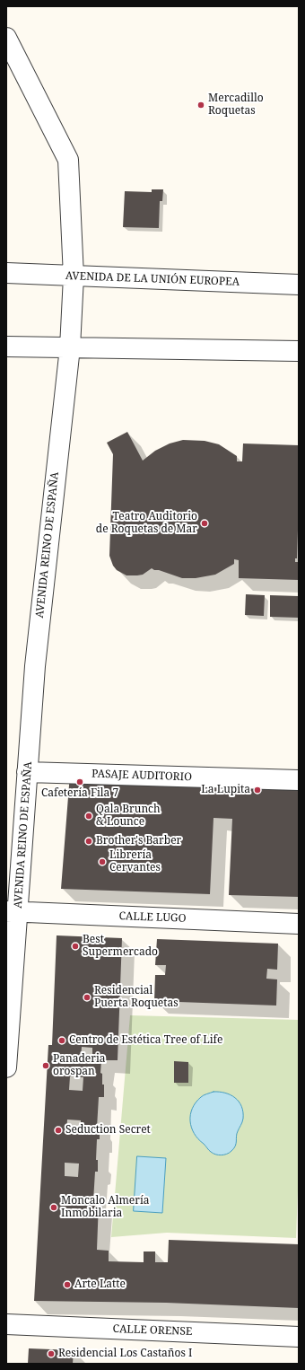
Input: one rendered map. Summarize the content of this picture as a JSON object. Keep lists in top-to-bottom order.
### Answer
{
  "streets": {
    "street": [
      "AVENIDA DE LA UNIÓN EUROPEA",
      "AVENIDA REINO DE ESPAÑA",
      "PASAJE AUDITORIO",
      "CALLE LUGO",
      "CALLE ORENSE"
    ]
  },
  "crossings": [
    ["AVENIDA DE LA UNIÓN EUROPEA", "AVENIDA REINO DE ESPAÑA"],
    ["AVENIDA REINO DE ESPAÑA", "PASAJE AUDITORIO"],
    ["AVENIDA REINO DE ESPAÑA", "CALLE LUGO"]
  ],
  "places": [
    "Mercadillo Roquetas",
    "Teatro Auditorio de Roquetas de Mar",
    "Cafetería Fila 7",
    "La Lupita",
    "Qala Brunch & Lounce",
    "Brother's Barber",
    "Librería Cervantes",
    "Best Supermercado",
    "Residencial Puerta Roquetas",
    "Centro de Estética Tree of Life",
    "Panaderia orospan",
    "Seduction Secret",
    "Moncalo Almería Inmobilaria",
    "Arte Latte",
    "Residencial Los Castaños I"
  ]
}
